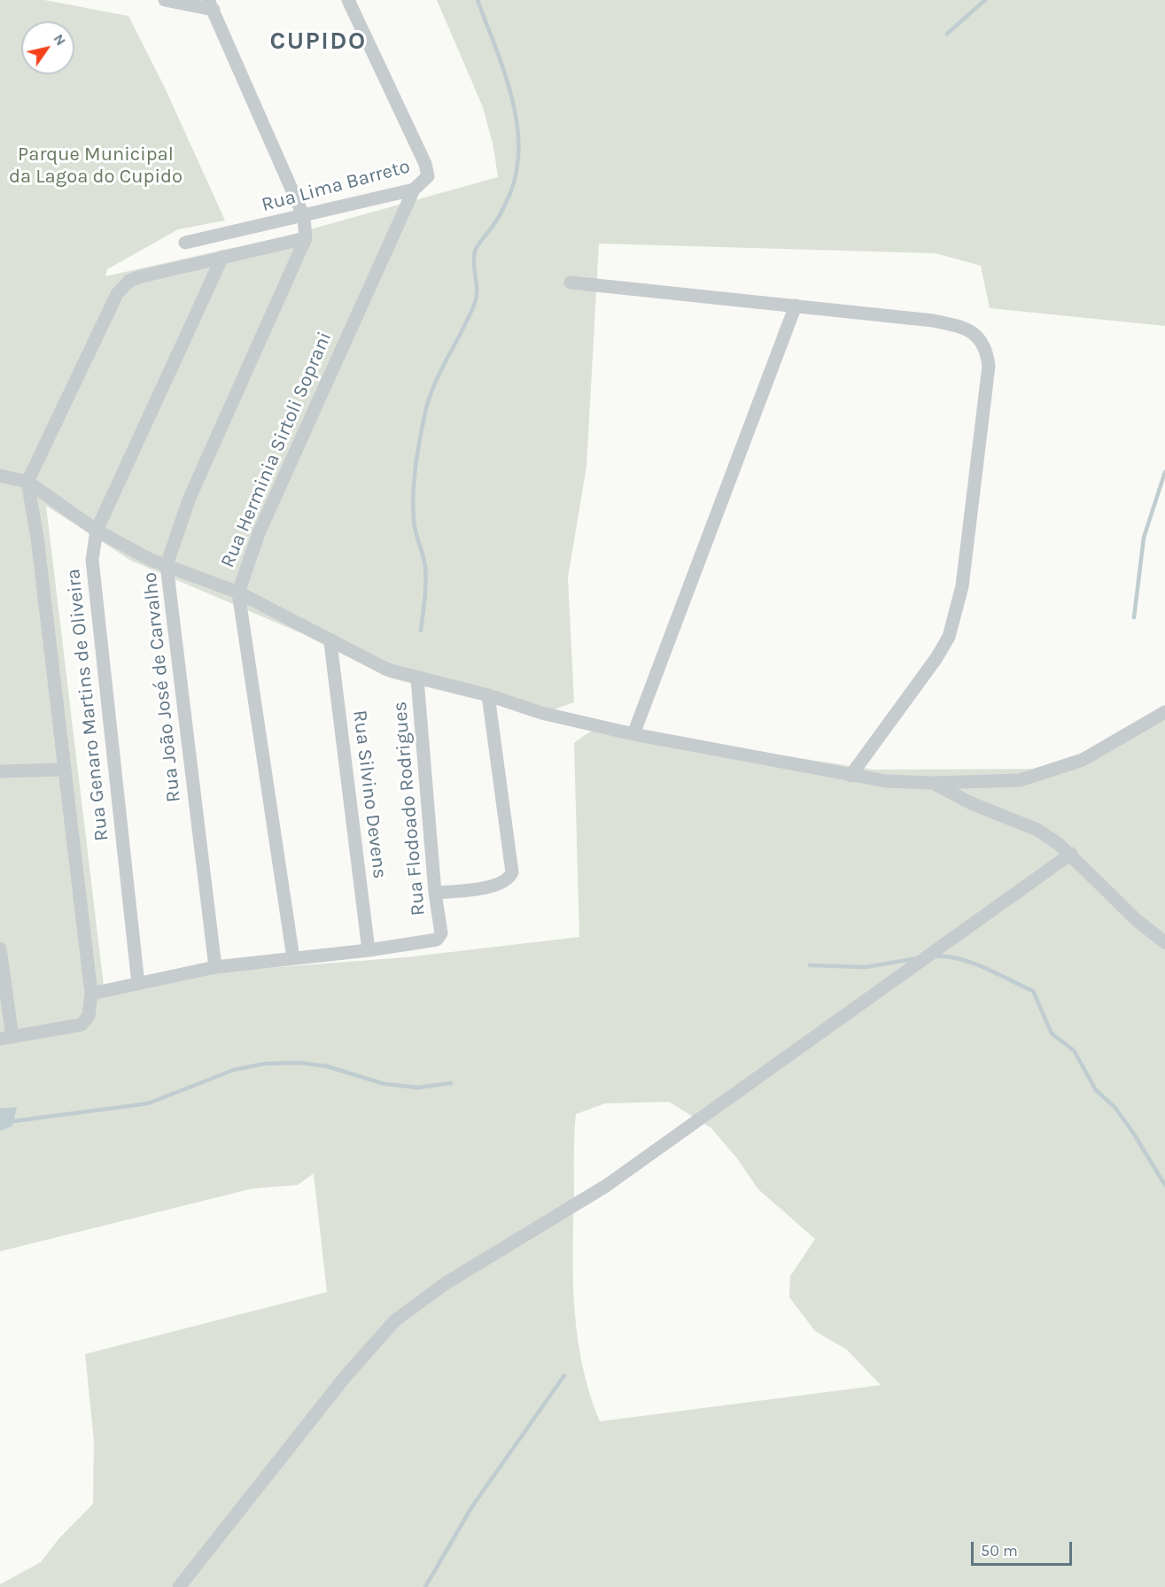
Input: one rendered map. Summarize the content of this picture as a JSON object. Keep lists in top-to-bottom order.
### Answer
{
  "streets": {
    "street": [
      "Rua Lima Barreto",
      "Rua Herminia Sirtoli Soprani",
      "Rua João José de Carvalho",
      "Rua Genaro Martins de Oliveira",
      "Rua Silvino Devens",
      "Rua Flodoado Rodrigues"
    ]
  },
  "crossings": [
    ["Rua Lima Barreto", "Rua Herminia Sirtoli Soprani"],
    ["Rua Lima Barreto", "Rua João José de Carvalho"],
    ["Rua Lima Barreto", "Rua Genaro Martins de Oliveira"],
    ["Rua Silvino Devens", "Rua Flodoado Rodrigues"]
  ],
  "districts": ["CUPIDO"],
  "parks": ["Parque Municipal da Lagoa do Cupido"],
  "scale_bar": "50 m",
  "north": "top right"
}
